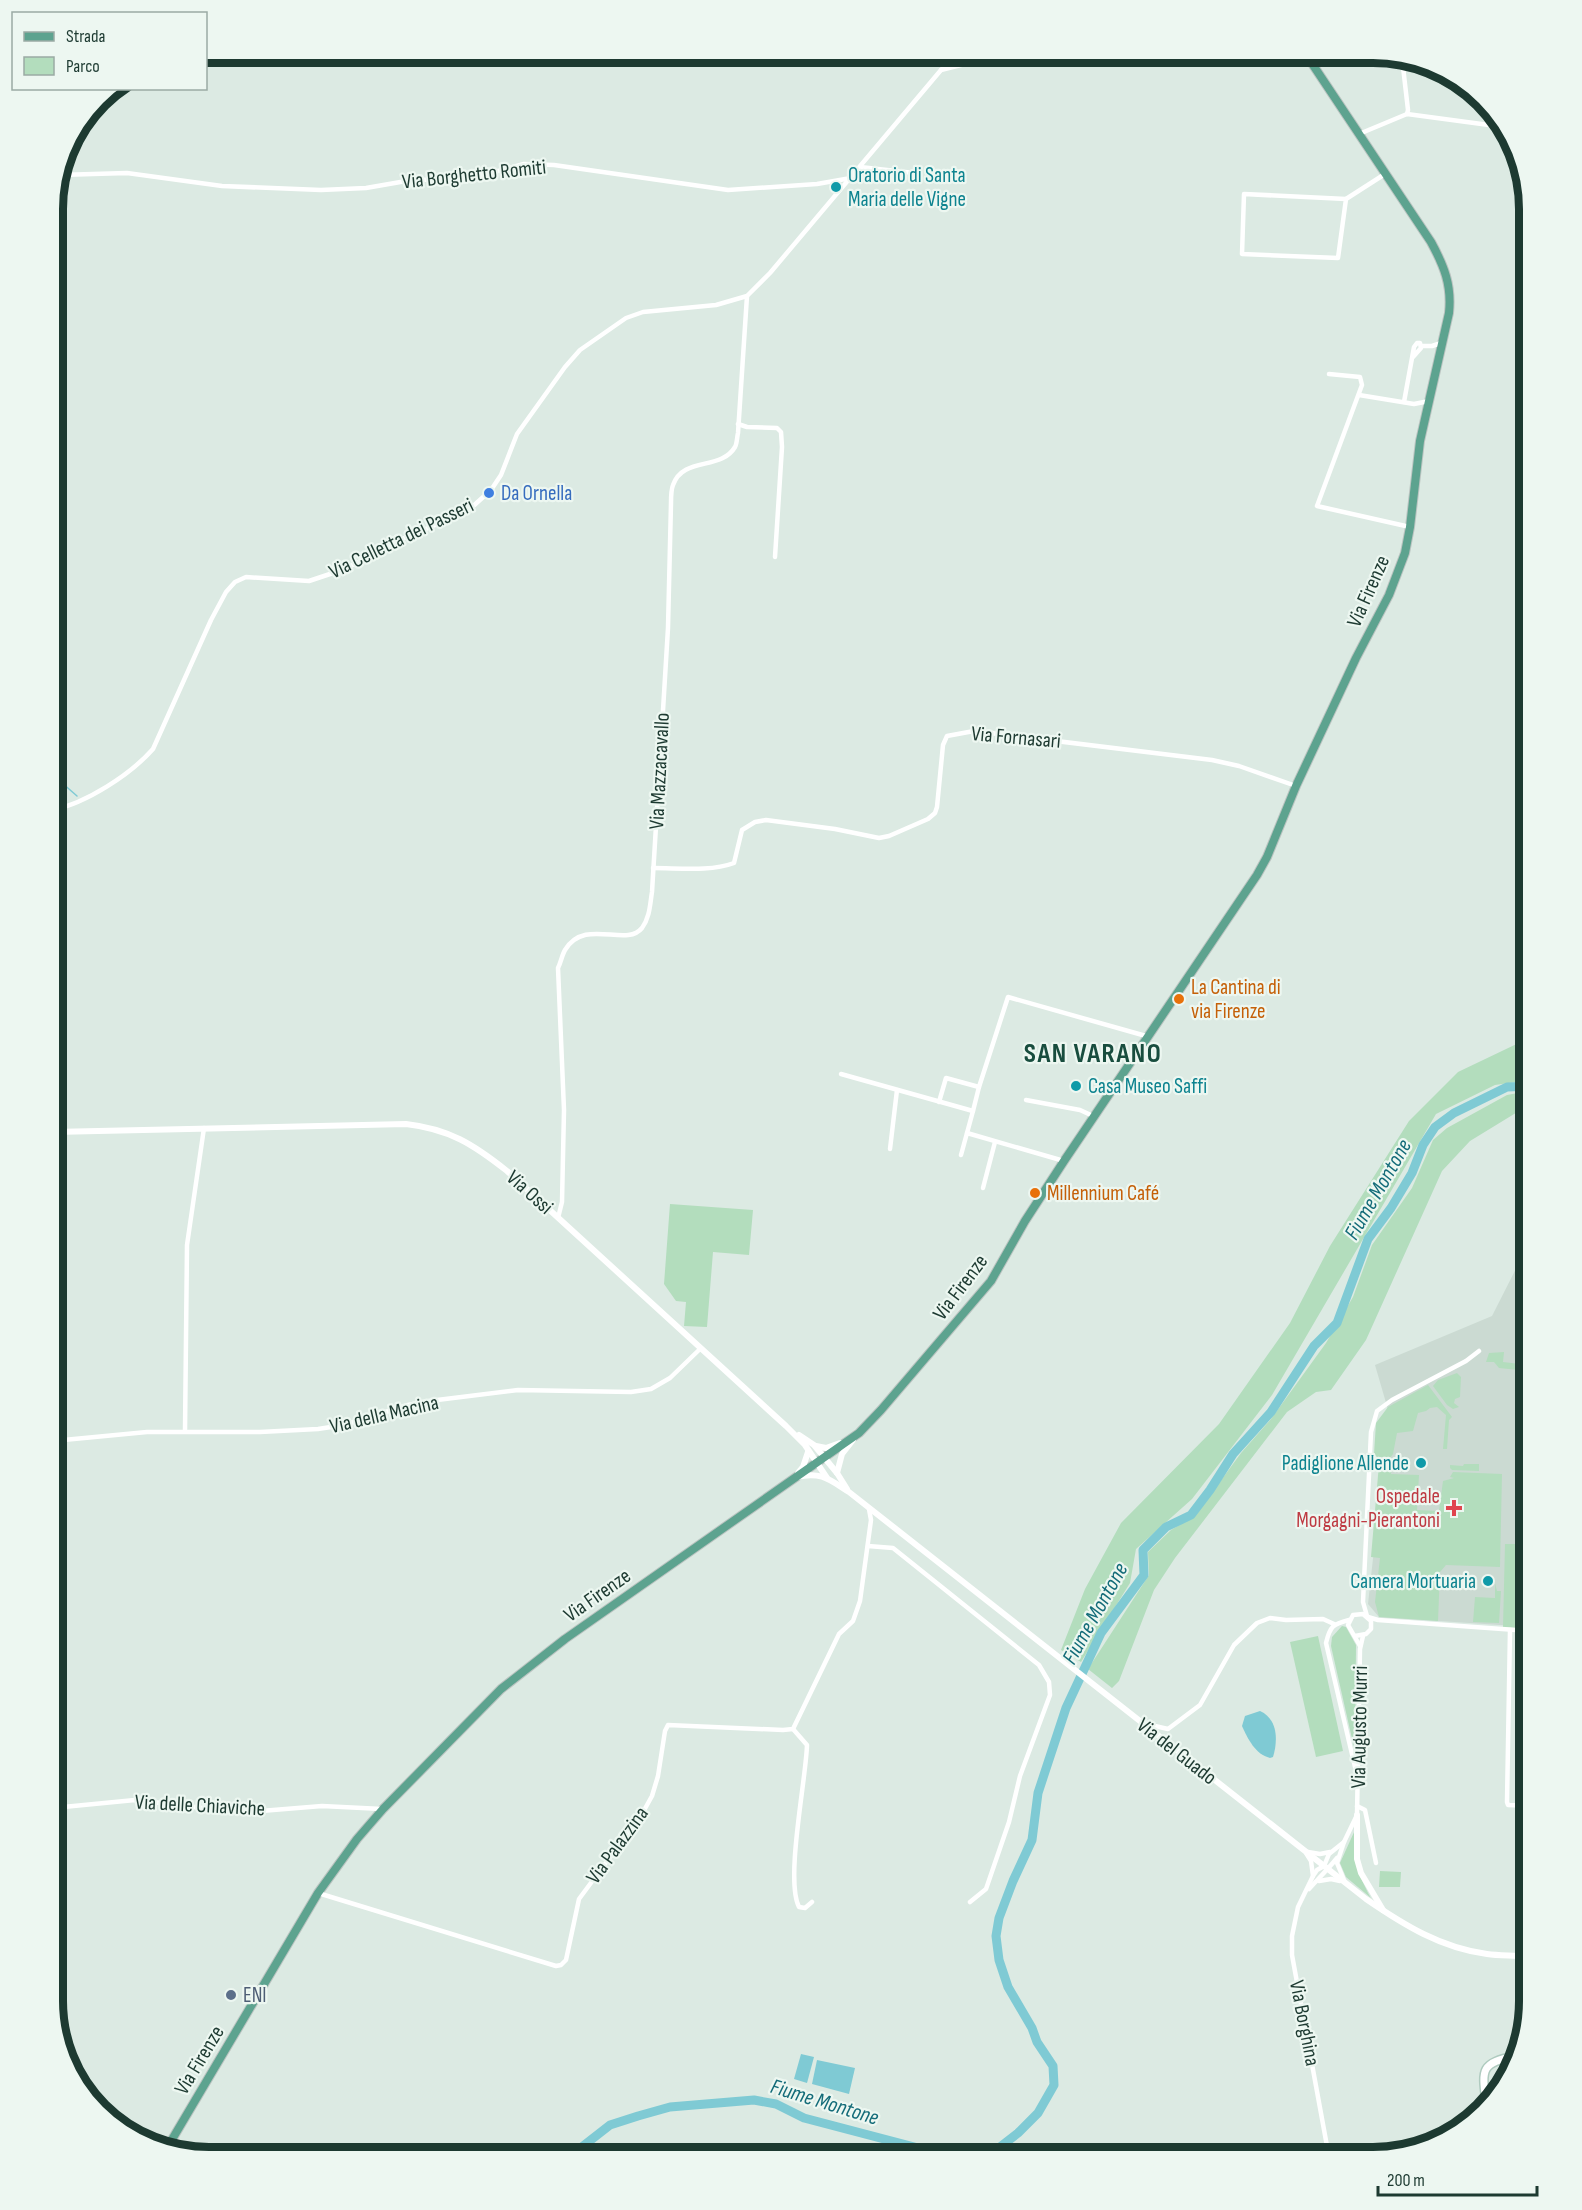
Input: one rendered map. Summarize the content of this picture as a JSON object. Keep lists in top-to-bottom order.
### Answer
{
  "streets": {
    "main road": ["Via Firenze"],
    "street": [
      "Via Borghetto Romiti",
      "Via Celletta dei Passeri",
      "Via Fornasari",
      "Via Mazzacavallo",
      "Via Ossi",
      "Via della Macina",
      "Via Augusto Murri",
      "Via del Guado",
      "Via delle Chiaviche",
      "Via Palazzina",
      "Via Borghina"
    ]
  },
  "crossings": [
    ["Via Borghetto Romiti", "Via Celletta dei Passeri"],
    ["Via Celletta dei Passeri", "Via Mazzacavallo"],
    ["Via Firenze", "Via Fornasari"],
    ["Via Firenze", "Via Ossi"],
    ["Via Firenze", "Via del Guado"],
    ["Via Firenze", "Via delle Chiaviche"],
    ["Via Firenze", "Via Palazzina"],
    ["Via Fornasari", "Via Mazzacavallo"],
    ["Via Mazzacavallo", "Via Ossi"],
    ["Via Ossi", "Via della Macina"],
    ["Via Ossi", "Via del Guado"],
    ["Via Augusto Murri", "Via del Guado"],
    ["Via Augusto Murri", "Via Borghina"],
    ["Via del Guado", "Via Borghina"]
  ],
  "districts": ["SAN VARANO"],
  "water": ["Fiume Montone"],
  "places": {
    "other": [
      "Oratorio di Santa Maria delle Vigne",
      "Da Ornella",
      "La Cantina di via Firenze",
      "Casa Museo Saffi",
      "Millennium Café",
      "Padiglione Allende",
      "Camera Mortuaria",
      "ENI"
    ],
    "health": ["Ospedale Morgagni-Pierantoni"]
  },
  "legend": ["Strada", "Parco"],
  "scale_bar": "200 m"
}
